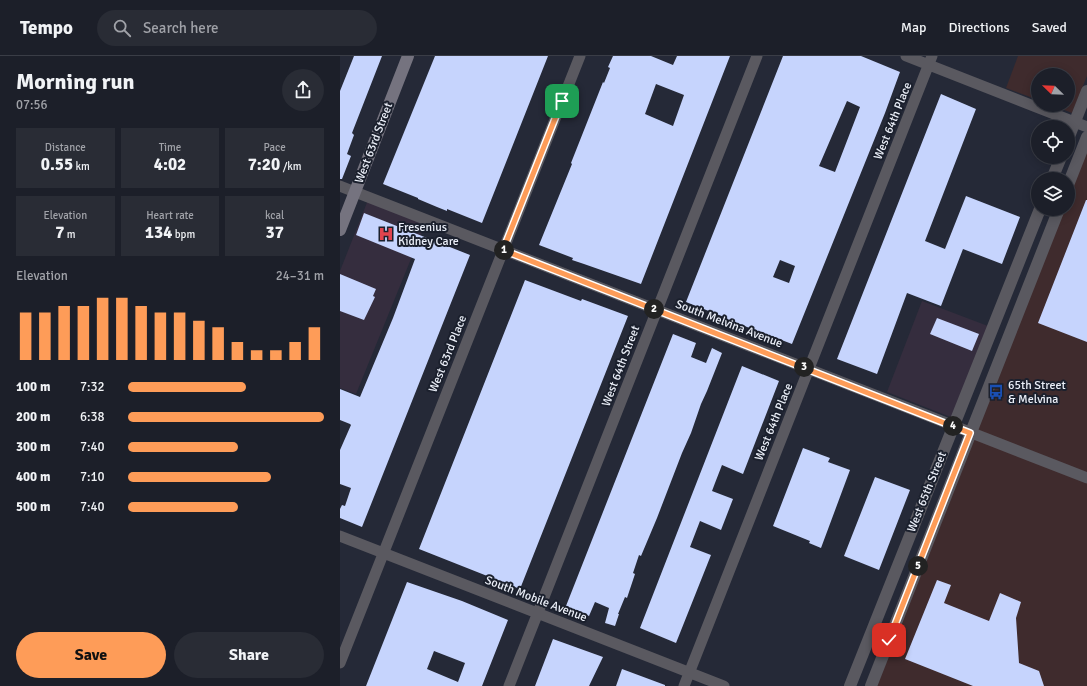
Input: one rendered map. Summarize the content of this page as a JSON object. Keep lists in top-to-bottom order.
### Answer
{
  "streets": {
    "main road": ["West 63rd Street"],
    "street": [
      "West 64th Place",
      "South Melvina Avenue",
      "West 63rd Place",
      "West 64th Street",
      "West 65th Street",
      "South Mobile Avenue"
    ]
  },
  "crossings": [
    ["West 64th Place", "South Melvina Avenue"],
    ["West 64th Place", "South Mobile Avenue"],
    ["West 63rd Street", "South Melvina Avenue"],
    ["South Melvina Avenue", "West 63rd Place"],
    ["South Melvina Avenue", "West 64th Street"],
    ["South Melvina Avenue", "West 65th Street"],
    ["West 63rd Place", "South Mobile Avenue"],
    ["West 64th Street", "South Mobile Avenue"]
  ],
  "places": {
    "hospital": ["Fresenius Kidney Care"],
    "bus stop": ["65th Street & Melvina"]
  },
  "north": "top left",
  "page": {
    "header": "Tempo",
    "search": "Search here",
    "nav": ["Map", "Directions", "Saved"],
    "heading": ["Morning run", "07:56"],
    "stats": [
      ["Distance", "0.55 km"],
      ["Time", "4:02"],
      ["Pace", "7:20 /km"],
      ["Elevation", "7 m"],
      ["Heart rate", "134 bpm"],
      ["kcal", "37"]
    ],
    "pins": [
      "1",
      "2",
      "3",
      "4",
      "5"
    ],
    "chart": ["Elevation", "24–31 m"],
    "list": [
      {
        "name": "100 m",
        "note": "7:32"
      },
      {
        "name": "200 m",
        "note": "6:38"
      },
      {
        "name": "300 m",
        "note": "7:40"
      },
      {
        "name": "400 m",
        "note": "7:10"
      },
      {
        "name": "500 m",
        "note": "7:40"
      }
    ],
    "buttons": ["Save", "Share"]
  }
}
